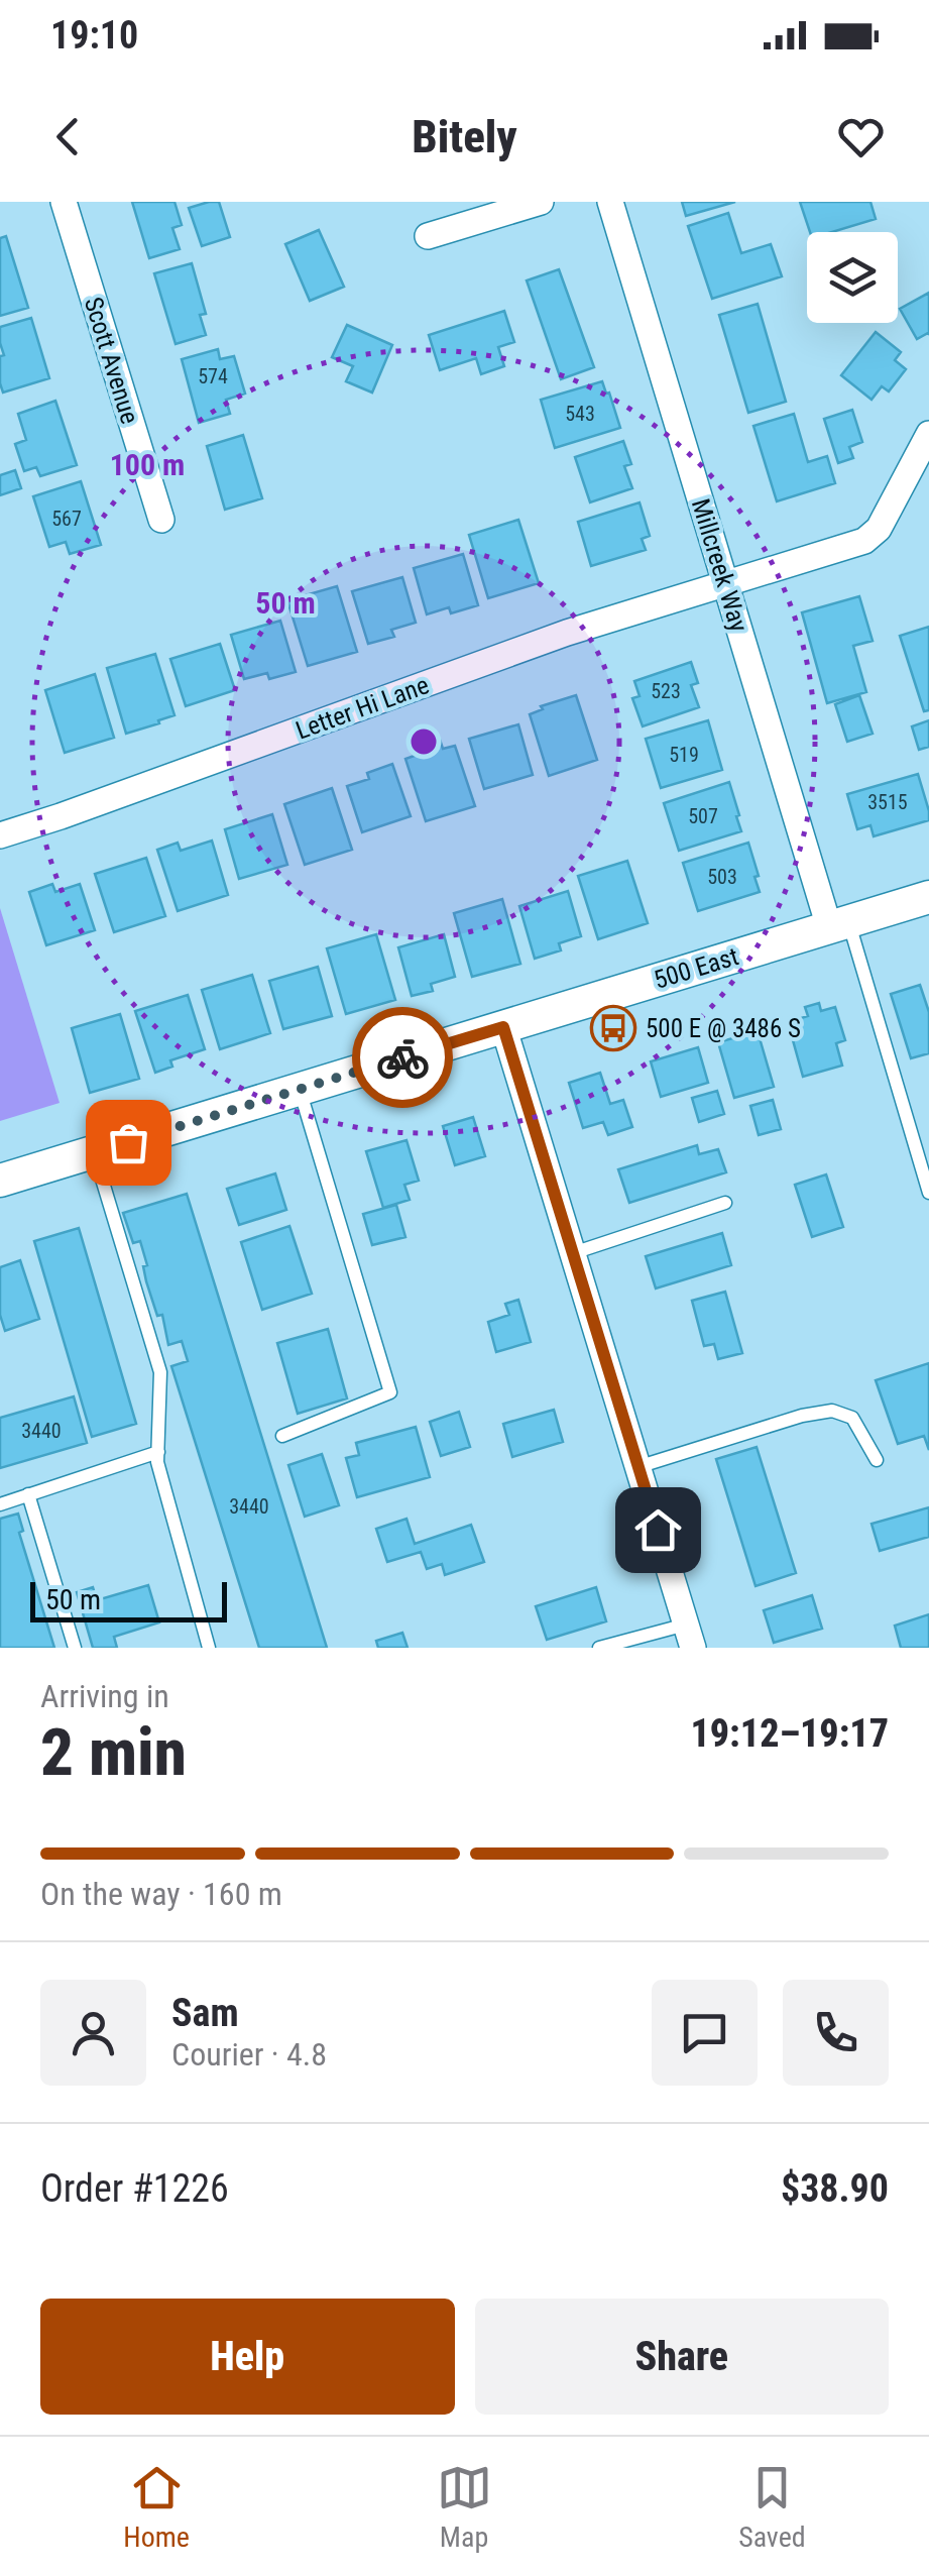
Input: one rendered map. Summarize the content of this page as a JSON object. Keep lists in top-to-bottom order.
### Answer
{
  "streets": {
    "street": [
      "Scott Avenue",
      "Millcreek Way",
      "Letter Hi Lane",
      "500 East"
    ]
  },
  "crossings": [
    ["Millcreek Way", "Letter Hi Lane"],
    ["Millcreek Way", "500 East"]
  ],
  "places": {
    "bus stop": ["500 E @ 3486 S"]
  },
  "house_numbers": [
    "574",
    "543",
    "567",
    "523",
    "519",
    "3515",
    "507",
    "503",
    "3440",
    "3440"
  ],
  "scale_bar": "50 m",
  "page": {
    "status": "19:10",
    "header": "Bitely",
    "scale": "50 m",
    "heading": ["2 min", "Arriving in", "19:12–19:17"],
    "panel": [
      "Sam",
      "Courier · 4.8",
      "Order #1226",
      "$38.90"
    ],
    "bar": "On the way · 160 m",
    "buttons": ["Help", "Share"],
    "tabs": ["Home", "Map", "Saved"]
  },
  "rings": ["100 m", "50 m"]
}
